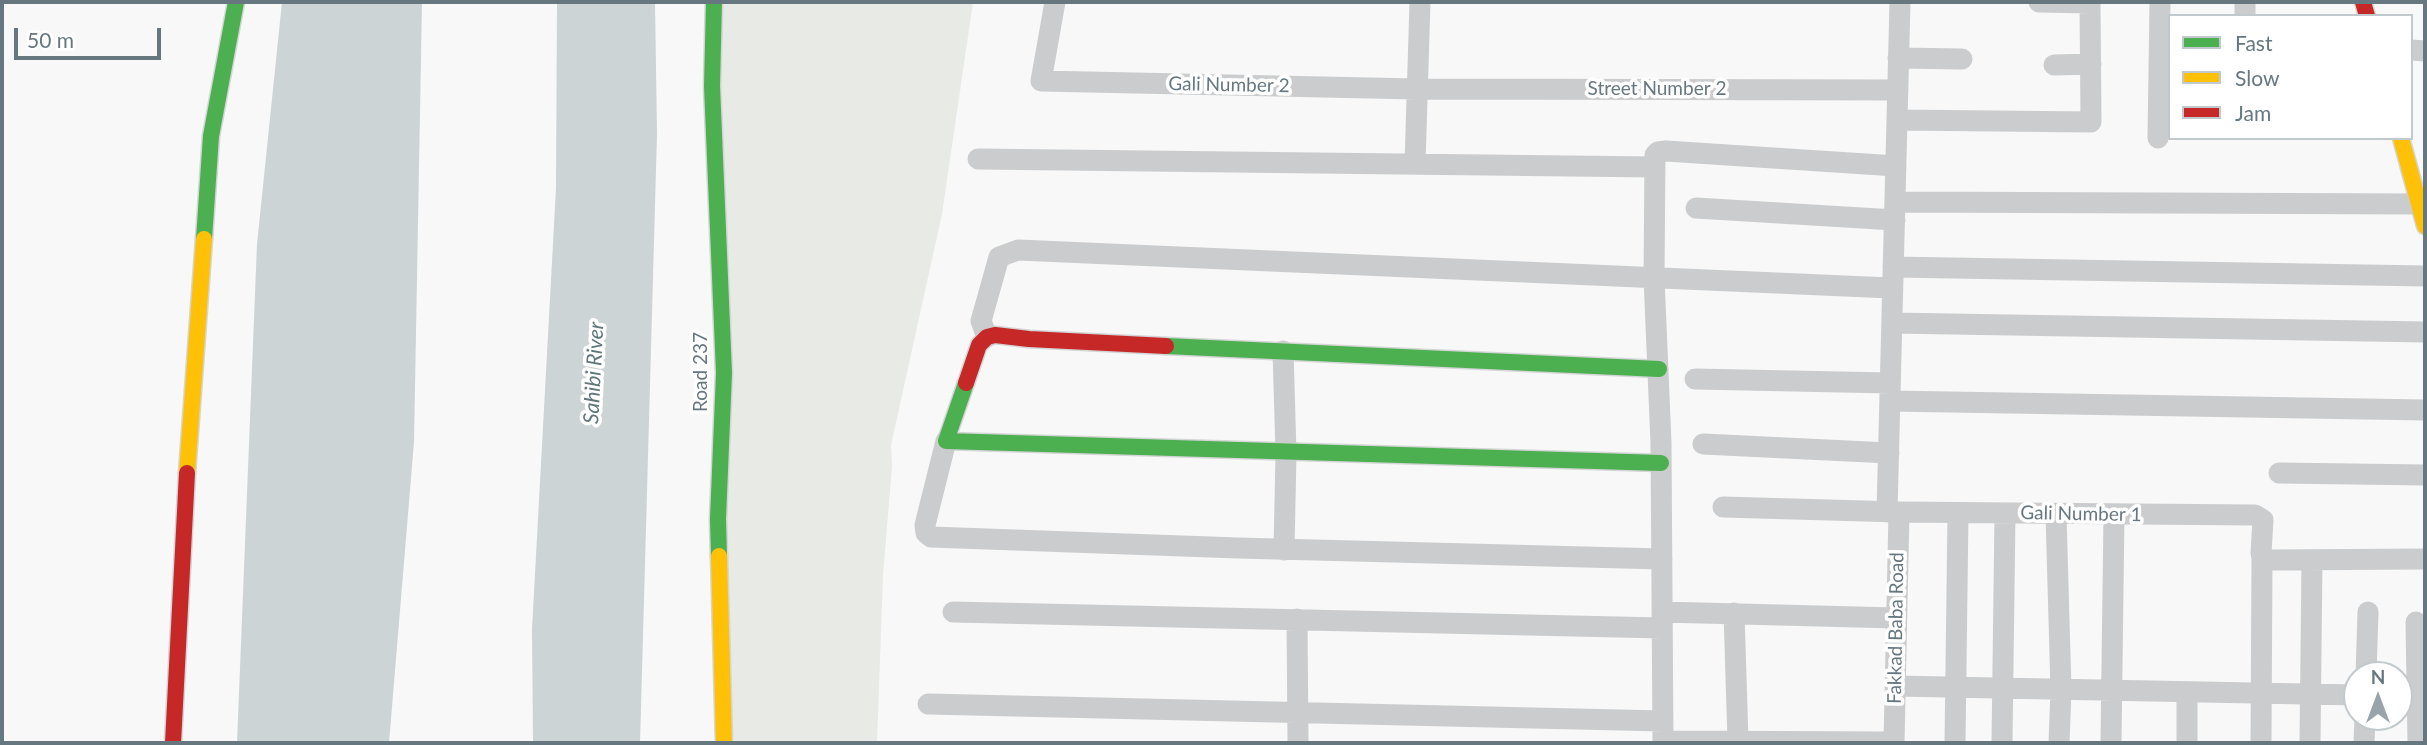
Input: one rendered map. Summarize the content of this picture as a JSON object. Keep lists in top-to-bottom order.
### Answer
{
  "streets": {
    "street": [
      "Gali Number 2",
      "Street Number 2",
      "Road 237",
      "Gali Number 1",
      "Fakkad Baba Road"
    ]
  },
  "crossings": [
    ["Gali Number 2", "Street Number 2"],
    ["Street Number 2", "Fakkad Baba Road"],
    ["Gali Number 1", "Fakkad Baba Road"]
  ],
  "water": ["Sahibi River"],
  "legend": ["Fast", "Slow", "Jam"],
  "scale_bar": "50 m",
  "north": "top"
}
